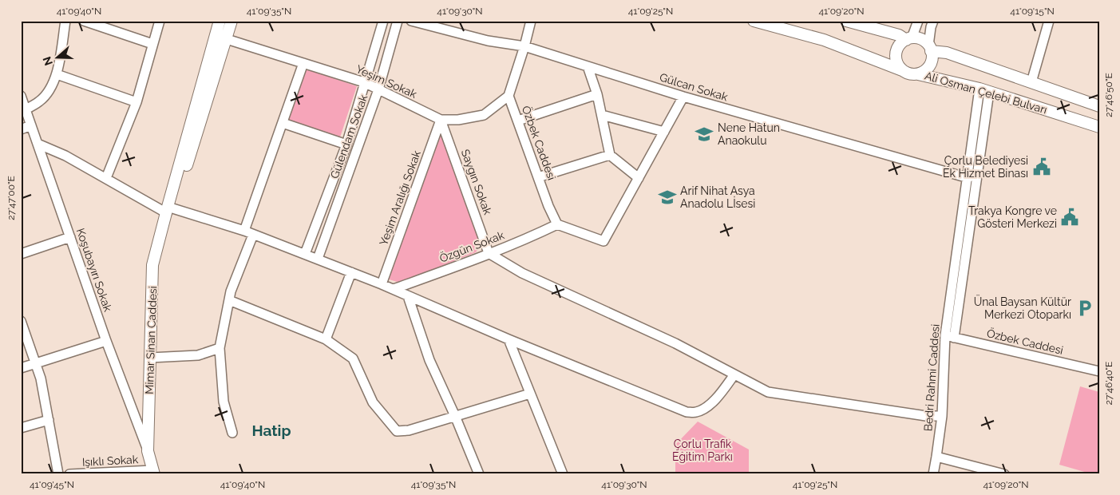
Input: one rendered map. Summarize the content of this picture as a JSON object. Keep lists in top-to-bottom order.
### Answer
{
  "streets": {
    "main road": ["Ali Osman Çelebi Bulvarı", "Mimar Sinan Caddesi"],
    "street": [
      "Yeşim Sokak",
      "Gülcan Sokak",
      "Gülendam Sokak",
      "Özbek Caddesi",
      "Saygın Sokak",
      "Yeşim Aralığı Sokak",
      "Özgün Sokak",
      "Koşubayırı Sokak",
      "Bedri Rahmi Caddesi",
      "Işıklı Sokak"
    ]
  },
  "crossings": [
    ["Yeşim Sokak", "Gülendam Sokak"],
    ["Yeşim Sokak", "Özbek Caddesi"],
    ["Yeşim Sokak", "Saygın Sokak"],
    ["Yeşim Sokak", "Yeşim Aralığı Sokak"],
    ["Yeşim Sokak", "Mimar Sinan Caddesi"],
    ["Gülcan Sokak", "Özbek Caddesi"],
    ["Gülcan Sokak", "Bedri Rahmi Caddesi"],
    ["Ali Osman Çelebi Bulvarı", "Bedri Rahmi Caddesi"],
    ["Özbek Caddesi", "Özgün Sokak"],
    ["Özbek Caddesi", "Bedri Rahmi Caddesi"],
    ["Saygın Sokak", "Yeşim Aralığı Sokak"],
    ["Saygın Sokak", "Özgün Sokak"],
    ["Koşubayırı Sokak", "Mimar Sinan Caddesi"],
    ["Mimar Sinan Caddesi", "Işıklı Sokak"]
  ],
  "districts": ["Hatip"],
  "parks": ["Çorlu Trafik Eğitim Parkı"],
  "places": {
    "school or university": ["Nene Hatun Anaokulu", "Arif Nihat Asya Anadolu Lİsesi"],
    "public building": ["Çorlu Belediyesi Ek Hizmet Binası", "Trakya Kongre ve Gösteri Merkezi"],
    "parking": ["Ünal Baysan Kültür Merkezi Otoparkı"]
  },
  "north": "left",
  "coordinates": [
    "41°09'40\"N",
    "41°09'35\"N",
    "41°09'30\"N",
    "41°09'25\"N",
    "41°09'20\"N",
    "41°09'15\"N",
    "27°46'50\"E",
    "27°47'00\"E",
    "27°46'40\"E",
    "41°09'45\"N"
  ]
}
